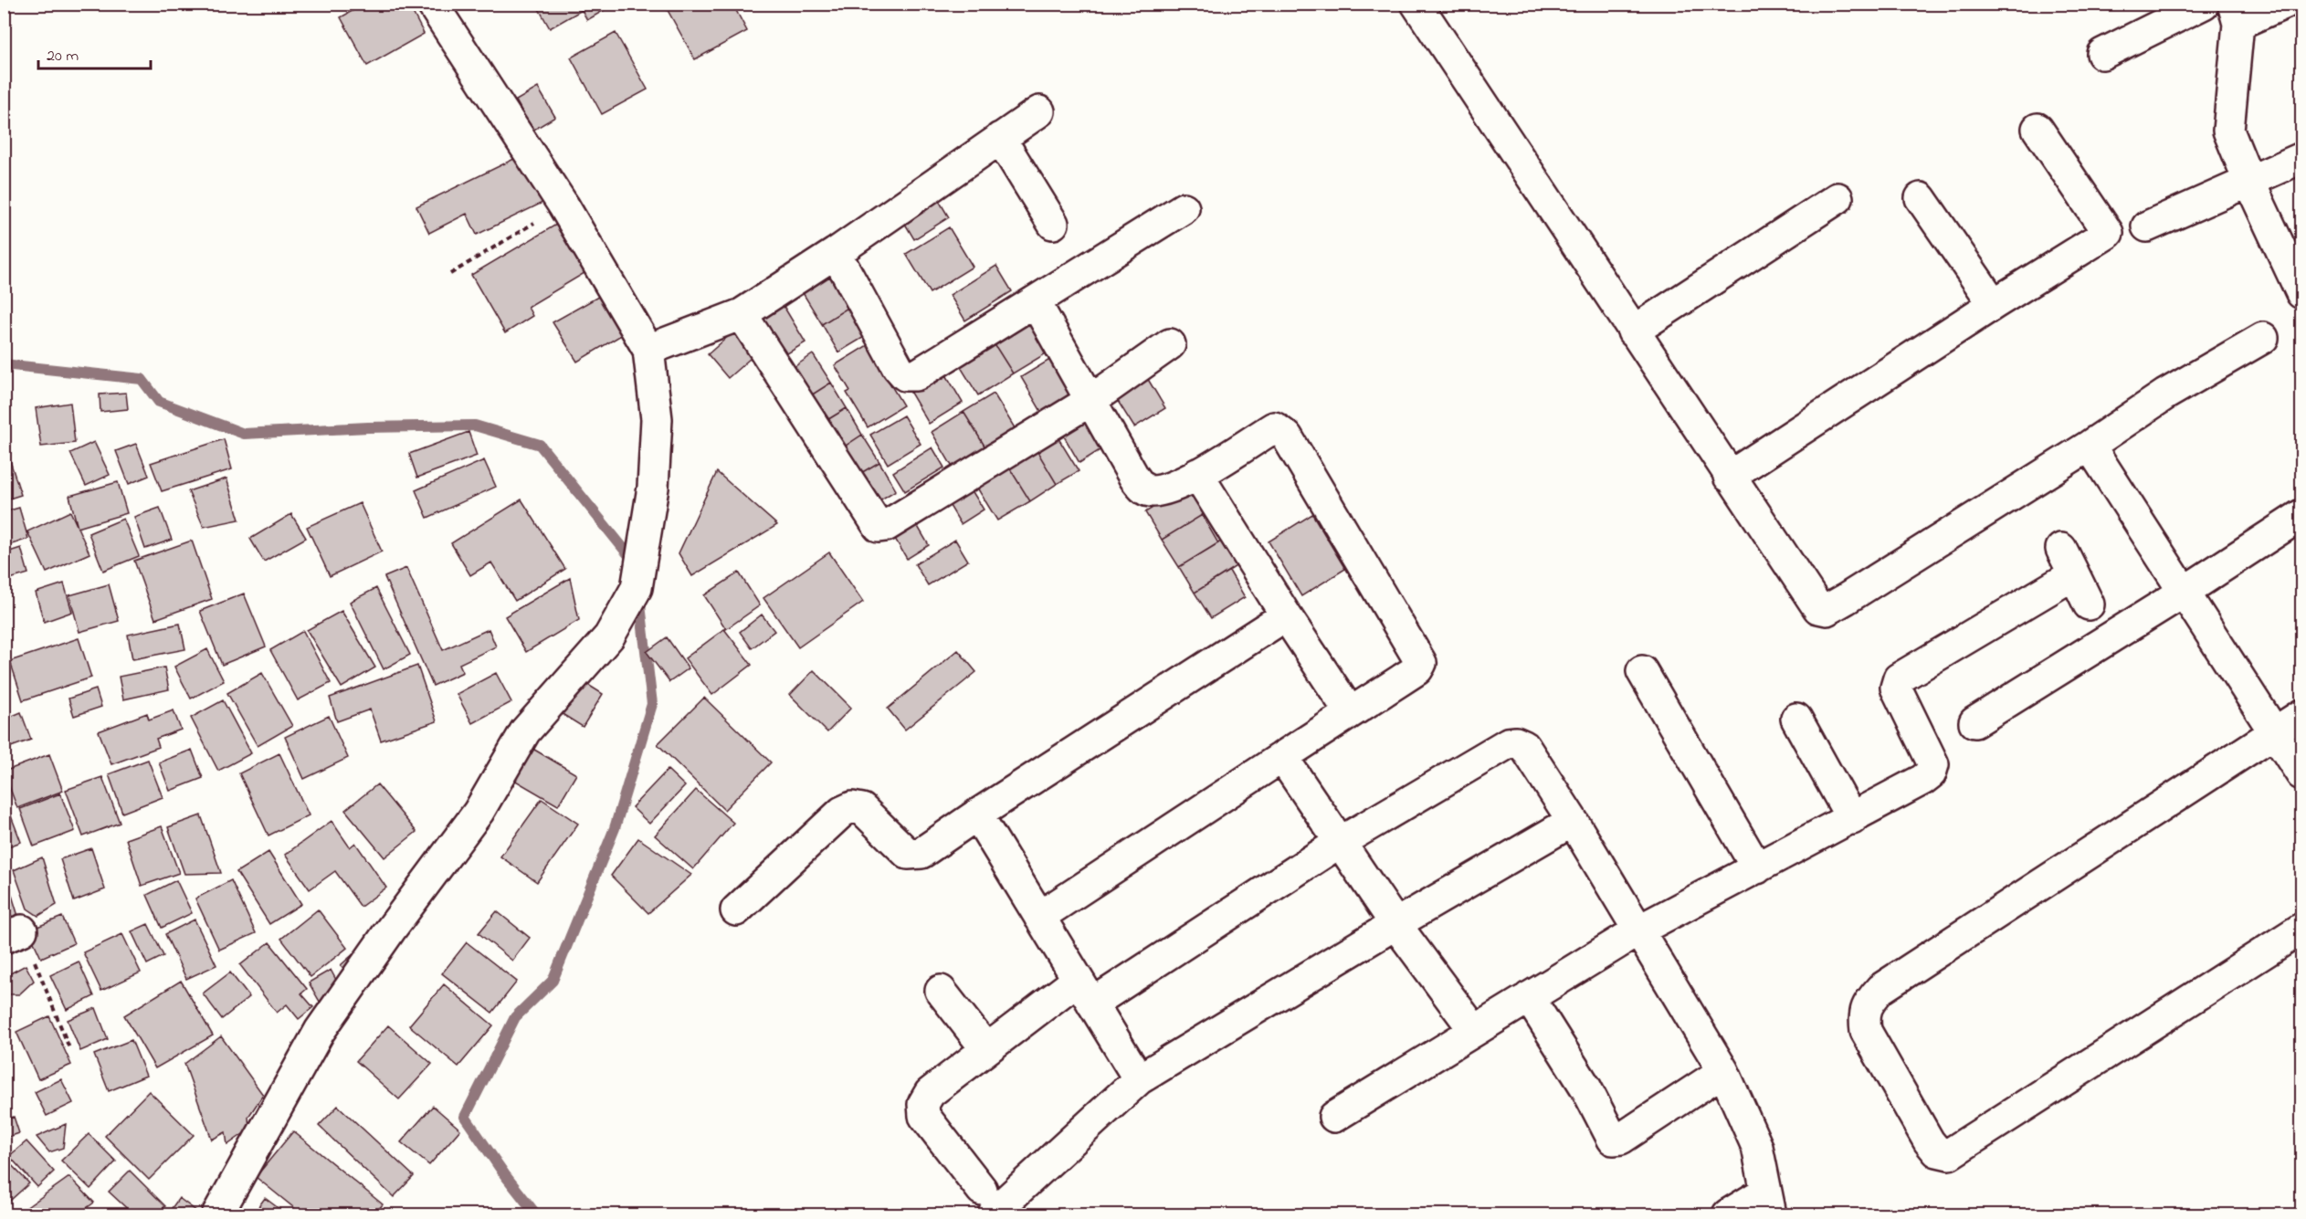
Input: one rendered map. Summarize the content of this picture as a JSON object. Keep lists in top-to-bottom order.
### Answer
{
  "scale_bar": "20 m"
}
